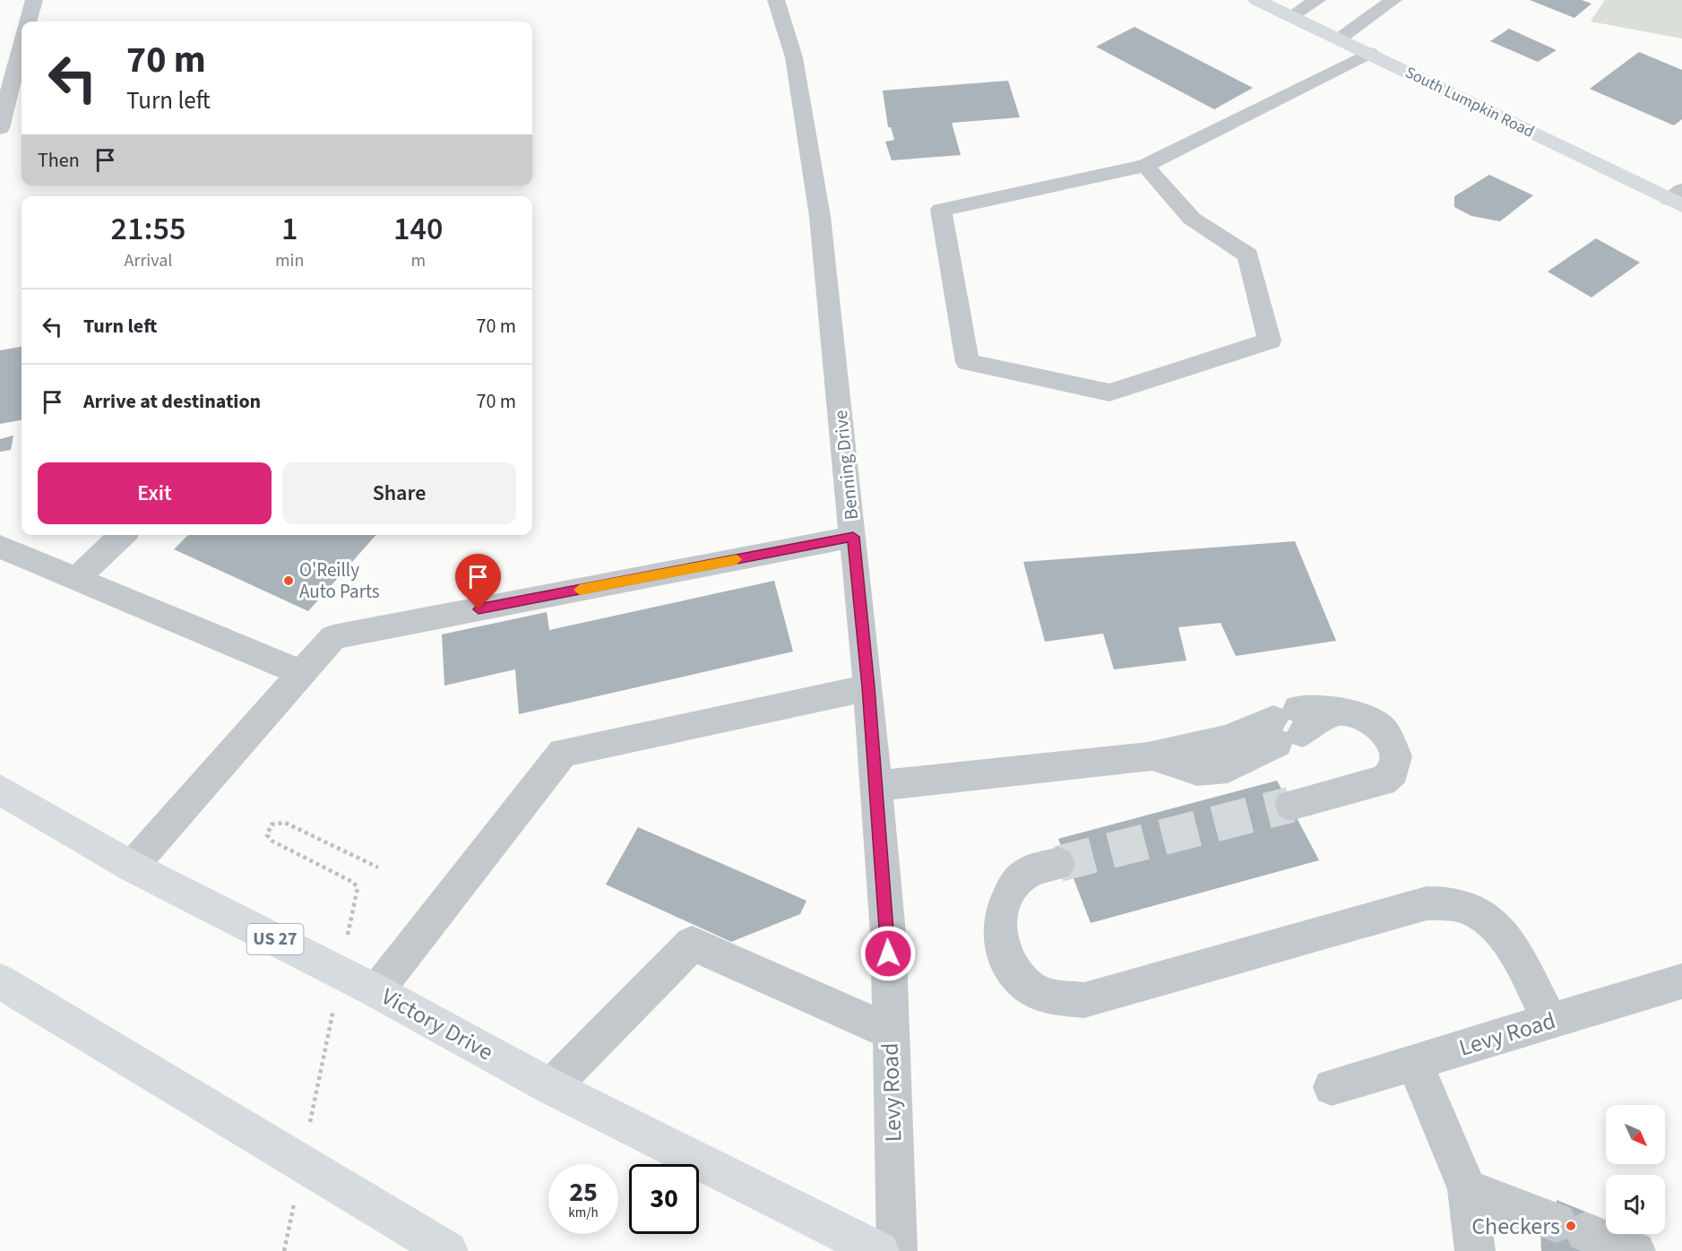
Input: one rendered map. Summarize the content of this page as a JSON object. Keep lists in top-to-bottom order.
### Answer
{
  "streets": {
    "main road": ["South Lumpkin Road", "US 27", "Victory Drive"],
    "street": ["Benning Drive", "Levy Road"]
  },
  "crossings": [
    ["Benning Drive", "Levy Road"]
  ],
  "places": ["O'Reilly Auto Parts", "Checkers"],
  "north": "bottom right",
  "page": {
    "turn": ["70 m", "Turn left"],
    "then": "Then",
    "eta": [
      "21:55",
      "Arrival",
      "1",
      "min",
      "140",
      "m"
    ],
    "list": [
      {
        "name": "Turn left",
        "value": "70 m"
      },
      {
        "name": "Arrive at destination",
        "value": "70 m"
      }
    ],
    "buttons": ["Exit", "Share"],
    "speed": "25 km/h",
    "limit": "30"
  }
}
